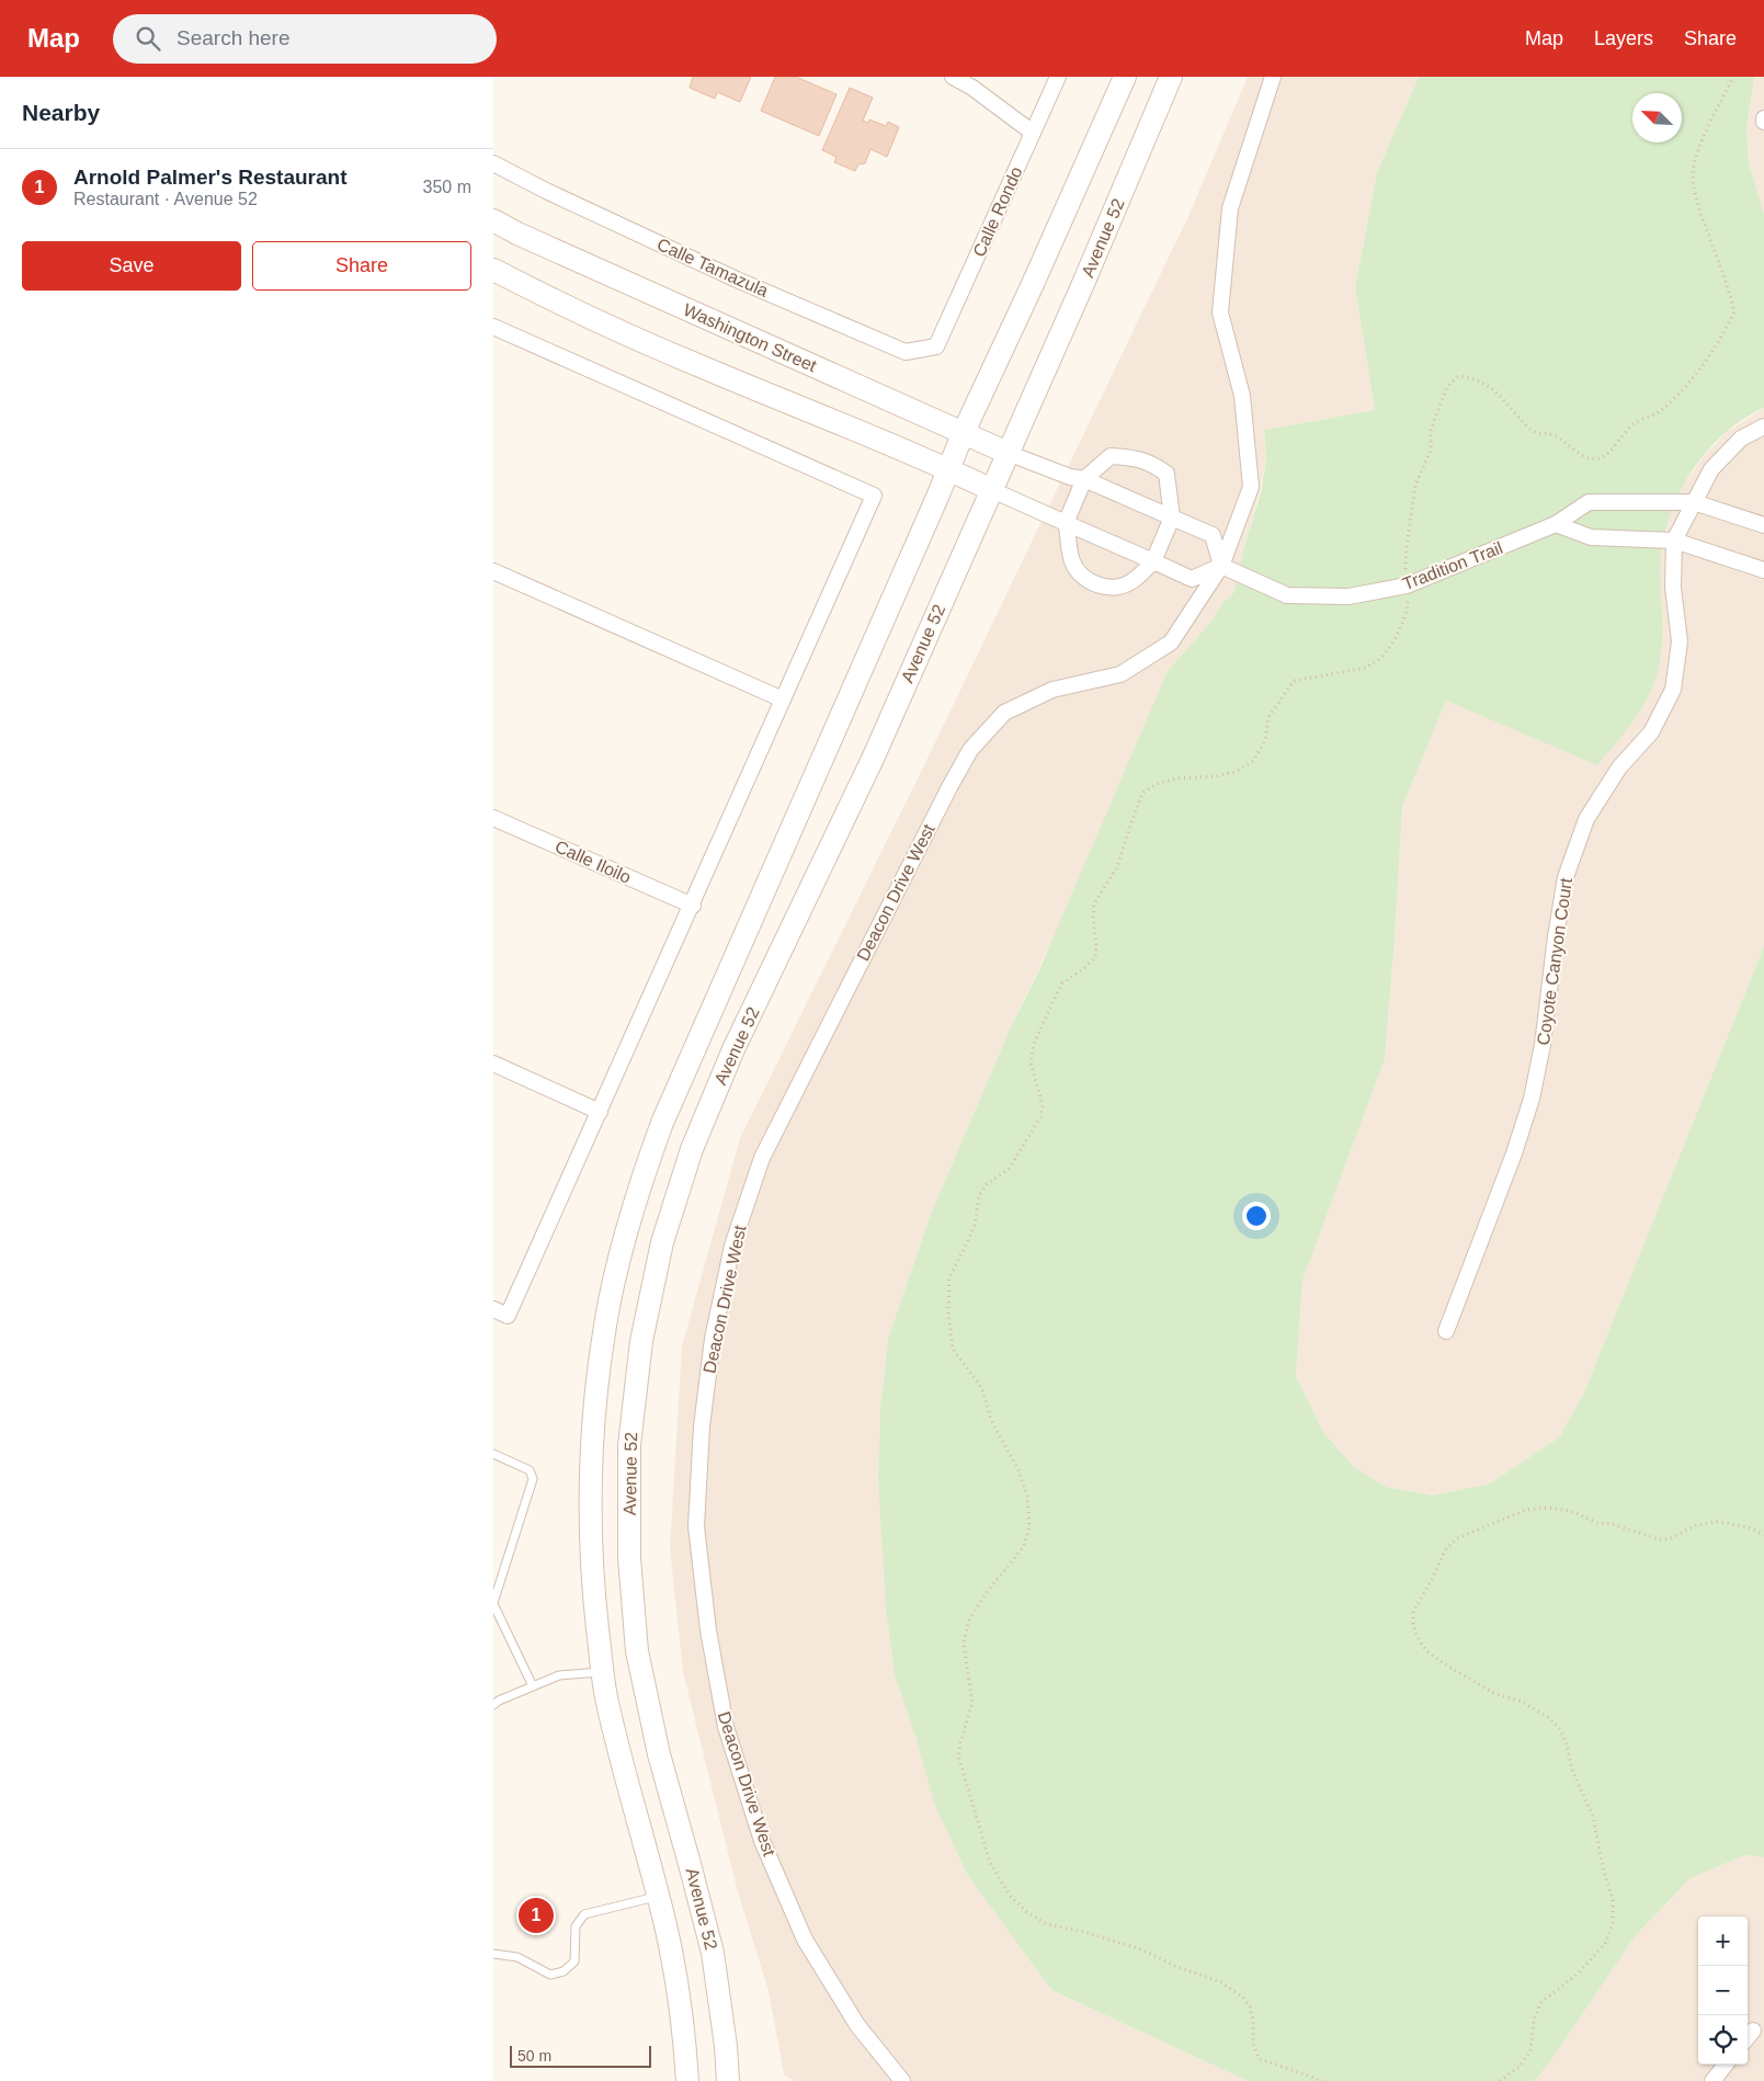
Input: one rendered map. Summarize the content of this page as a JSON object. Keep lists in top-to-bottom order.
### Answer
{
  "streets": {
    "main road": ["Avenue 52", "Washington Street"],
    "street": [
      "Calle Rondo",
      "Calle Tamazula",
      "Tradition Trail",
      "Calle Iloilo",
      "Deacon Drive West",
      "Coyote Canyon Court"
    ]
  },
  "crossings": [
    ["Calle Rondo", "Calle Tamazula"],
    ["Avenue 52", "Washington Street"],
    ["Tradition Trail", "Deacon Drive West"]
  ],
  "scale_bar": "50 m",
  "north": "top left",
  "page": {
    "header": "Map",
    "search": "Search here",
    "nav": ["Map", "Layers", "Share"],
    "heading": "Nearby",
    "list": [
      {
        "mark": "1",
        "name": "Arnold Palmer's Restaurant",
        "note": "Restaurant · Avenue 52",
        "value": "350 m"
      }
    ],
    "buttons": ["Save", "Share"],
    "pins": "1",
    "map_buttons": ["+", "−"],
    "scale": "50 m"
  }
}
